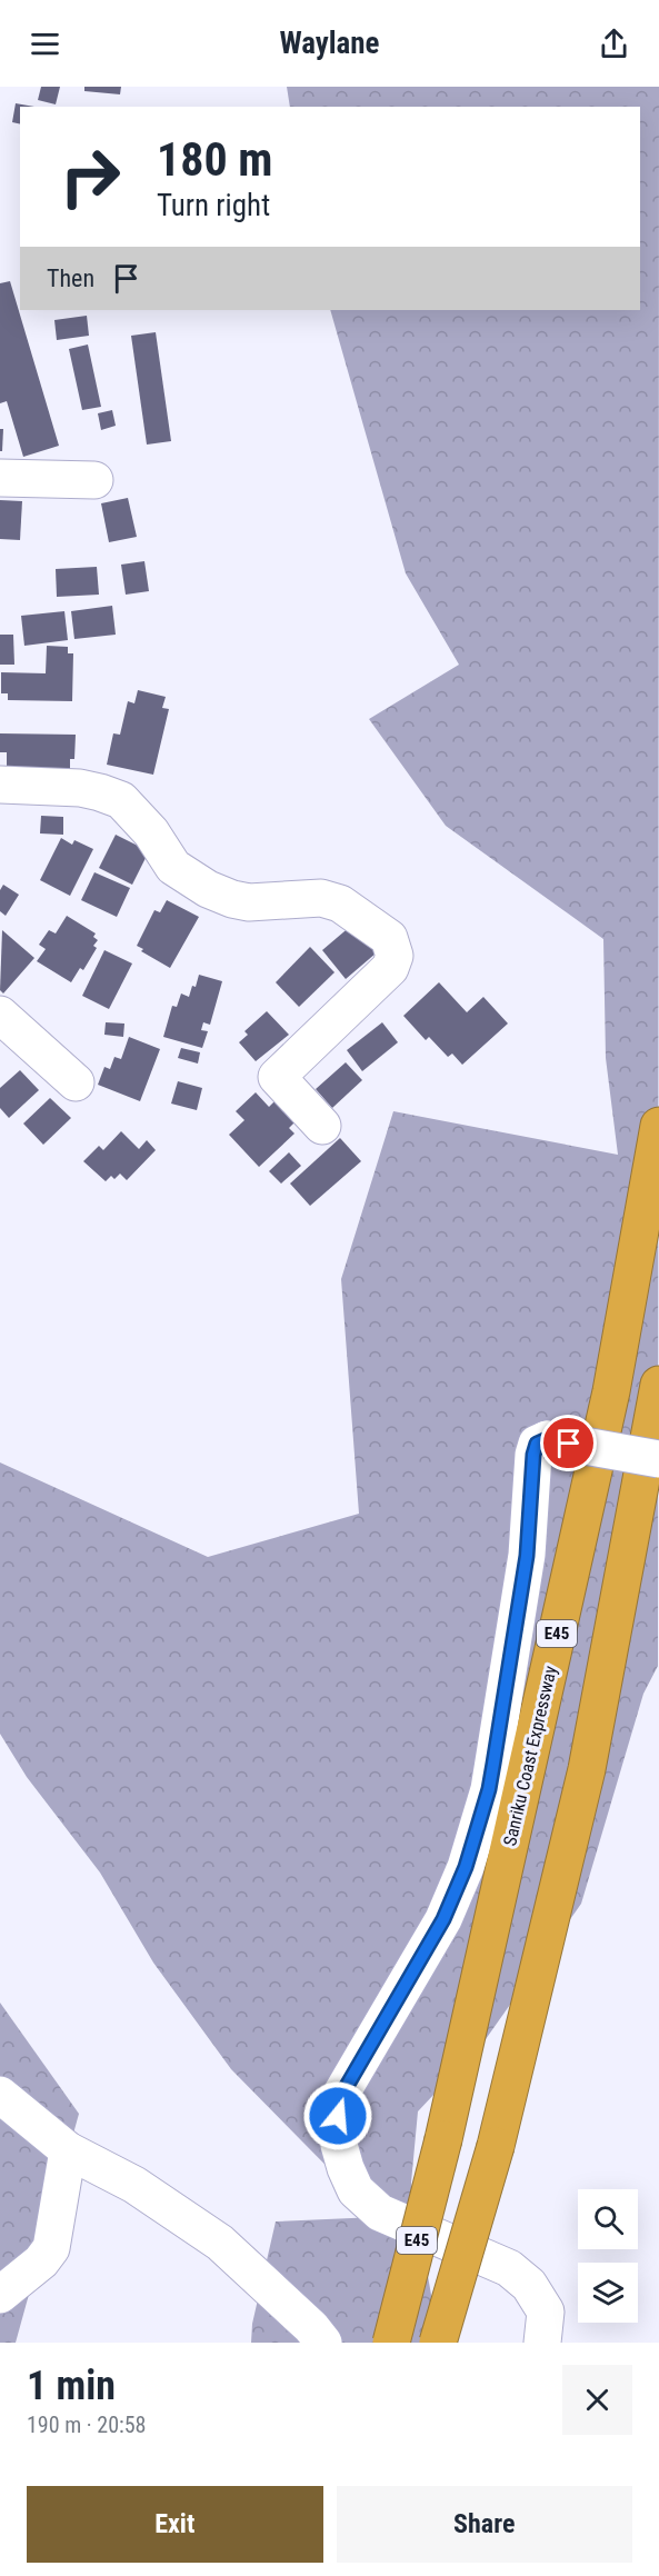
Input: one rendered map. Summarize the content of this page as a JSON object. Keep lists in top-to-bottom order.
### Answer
{
  "streets": {
    "highway": ["E45", "Sanriku Coast Expressway"]
  },
  "page": {
    "header": "Waylane",
    "turn": ["180 m", "Turn right"],
    "then": "Then",
    "heading": ["1 min", "190 m · 20:58"],
    "buttons": ["Exit", "Share"]
  }
}
